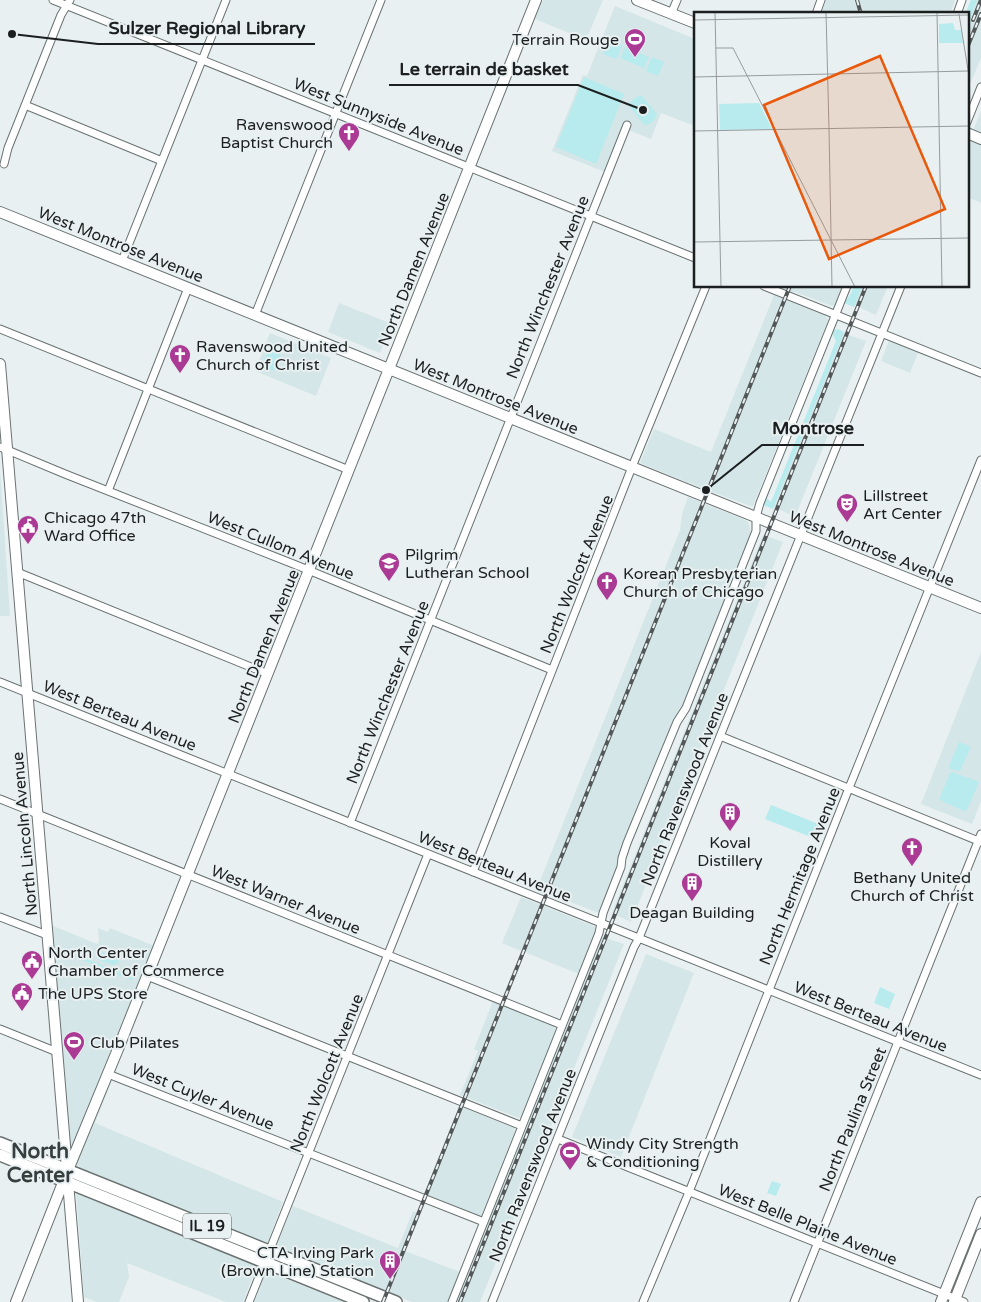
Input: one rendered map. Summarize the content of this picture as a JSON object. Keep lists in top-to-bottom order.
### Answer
{
  "streets": {
    "main road": [
      "West Montrose Avenue",
      "North Damen Avenue",
      "North Lincoln Avenue",
      "IL 19"
    ],
    "street": [
      "West Sunnyside Avenue",
      "North Winchester Avenue",
      "West Cullom Avenue",
      "North Wolcott Avenue",
      "West Berteau Avenue",
      "North Ravenswood Avenue",
      "North Hermitage Avenue",
      "West Warner Avenue",
      "West Cuyler Avenue",
      "North Paulina Street",
      "West Belle Plaine Avenue"
    ]
  },
  "crossings": [
    ["West Sunnyside Avenue", "North Damen Avenue"],
    ["West Sunnyside Avenue", "North Winchester Avenue"],
    ["West Montrose Avenue", "North Damen Avenue"],
    ["West Montrose Avenue", "North Winchester Avenue"],
    ["West Montrose Avenue", "North Wolcott Avenue"],
    ["West Montrose Avenue", "North Ravenswood Avenue"],
    ["West Montrose Avenue", "North Hermitage Avenue"],
    ["North Damen Avenue", "West Cullom Avenue"],
    ["North Damen Avenue", "West Berteau Avenue"],
    ["North Damen Avenue", "North Lincoln Avenue"],
    ["North Damen Avenue", "West Warner Avenue"],
    ["North Damen Avenue", "West Cuyler Avenue"],
    ["North Damen Avenue", "IL 19"],
    ["North Winchester Avenue", "West Cullom Avenue"],
    ["North Winchester Avenue", "West Berteau Avenue"],
    ["West Cullom Avenue", "North Wolcott Avenue"],
    ["West Cullom Avenue", "North Lincoln Avenue"],
    ["North Wolcott Avenue", "West Berteau Avenue"],
    ["North Wolcott Avenue", "West Warner Avenue"],
    ["North Wolcott Avenue", "West Cuyler Avenue"],
    ["North Wolcott Avenue", "IL 19"],
    ["West Berteau Avenue", "North Ravenswood Avenue"],
    ["West Berteau Avenue", "North Lincoln Avenue"],
    ["West Berteau Avenue", "North Hermitage Avenue"],
    ["West Berteau Avenue", "North Paulina Street"],
    ["North Ravenswood Avenue", "West Warner Avenue"],
    ["North Ravenswood Avenue", "West Cuyler Avenue"],
    ["North Ravenswood Avenue", "West Belle Plaine Avenue"],
    ["North Lincoln Avenue", "West Warner Avenue"],
    ["North Lincoln Avenue", "IL 19"],
    ["North Hermitage Avenue", "West Belle Plaine Avenue"],
    ["North Paulina Street", "West Belle Plaine Avenue"]
  ],
  "districts": ["North Center"],
  "places": {
    "other": ["Sulzer Regional Library", "Le terrain de basket", "Montrose"],
    "sports": ["Terrain Rouge", "Club Pilates", "Windy City Strength & Conditioning"],
    "church": [
      "Ravenswood Baptist Church",
      "Ravenswood United Church of Christ",
      "Korean Presbyterian Church of Chicago",
      "Bethany United Church of Christ"
    ],
    "theatre": ["Lillstreet Art Center"],
    "public building": ["Chicago 47th Ward Office", "North Center Chamber of Commerce", "The UPS Store"],
    "school or university": ["Pilgrim Lutheran School"],
    "building": ["Koval Distillery", "Deagan Building", "CTA Irving Park (Brown Line) Station"]
  }
}
